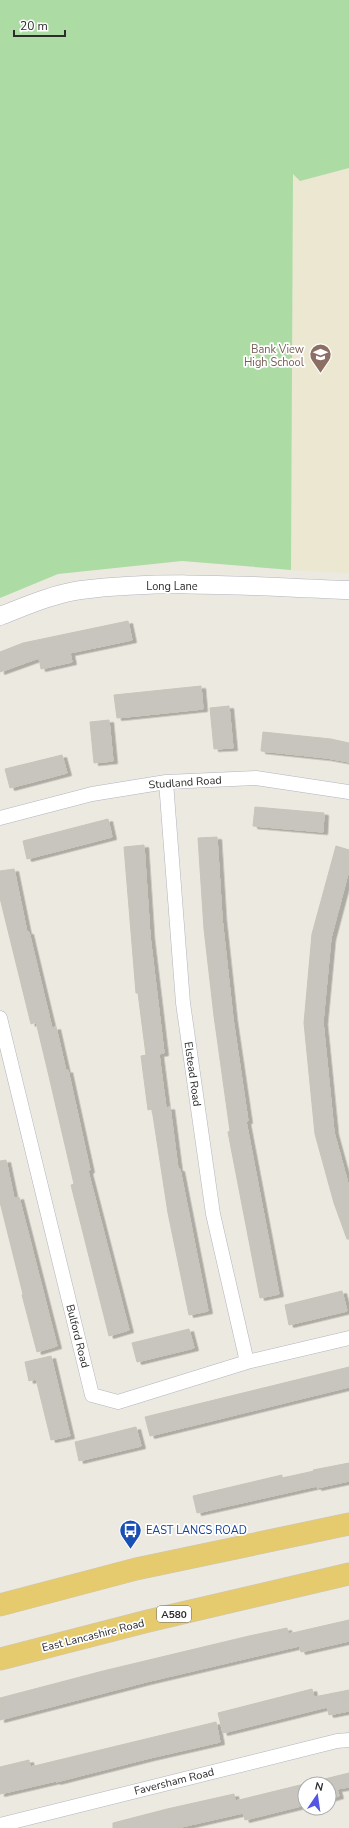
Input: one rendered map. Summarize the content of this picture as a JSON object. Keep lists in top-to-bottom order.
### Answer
{
  "streets": {
    "highway": ["A580", "East Lancashire Road"],
    "street": [
      "Long Lane",
      "Studland Road",
      "Elstead Road",
      "Bulford Road",
      "Faversham Road"
    ]
  },
  "crossings": [
    ["Studland Road", "Elstead Road"],
    ["Elstead Road", "Bulford Road"]
  ],
  "places": {
    "school or university": ["Bank View High School"],
    "bus stop": ["EAST LANCS ROAD"]
  },
  "scale_bar": "20 m",
  "north": "top"
}
